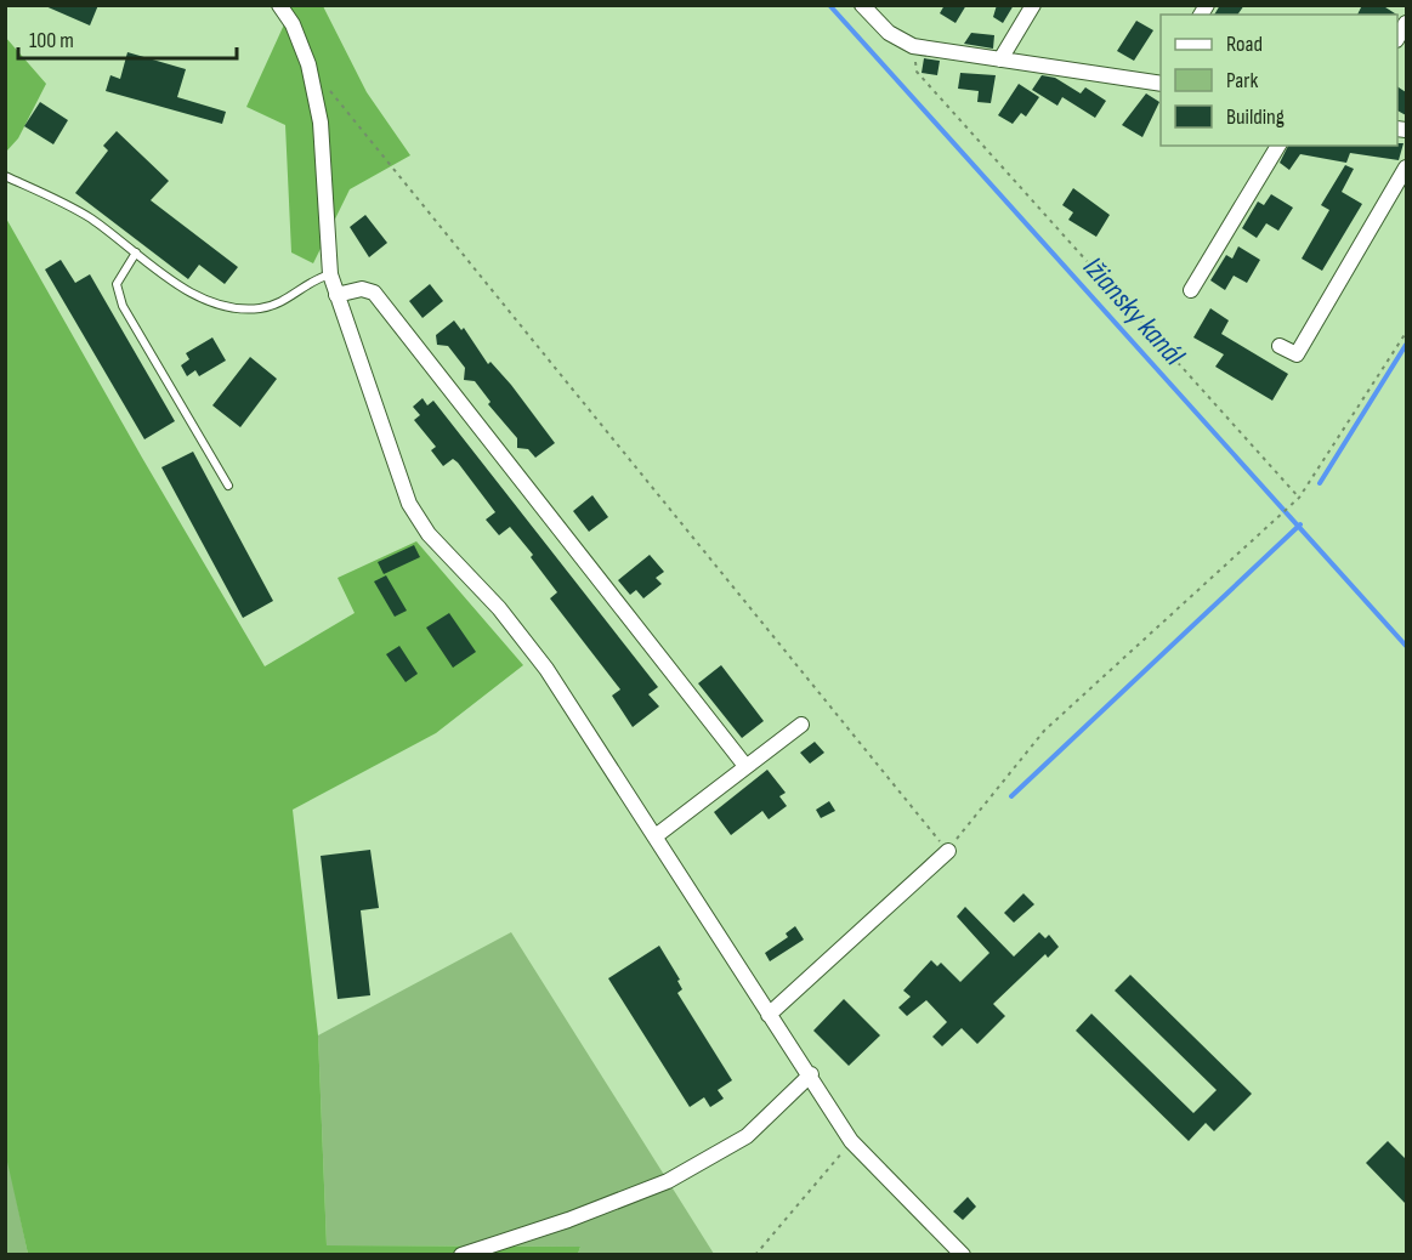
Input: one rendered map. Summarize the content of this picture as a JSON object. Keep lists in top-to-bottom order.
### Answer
{
  "water": ["Ižiansky kanál"],
  "legend": ["Road", "Park", "Building"],
  "scale_bar": "100 m"
}
